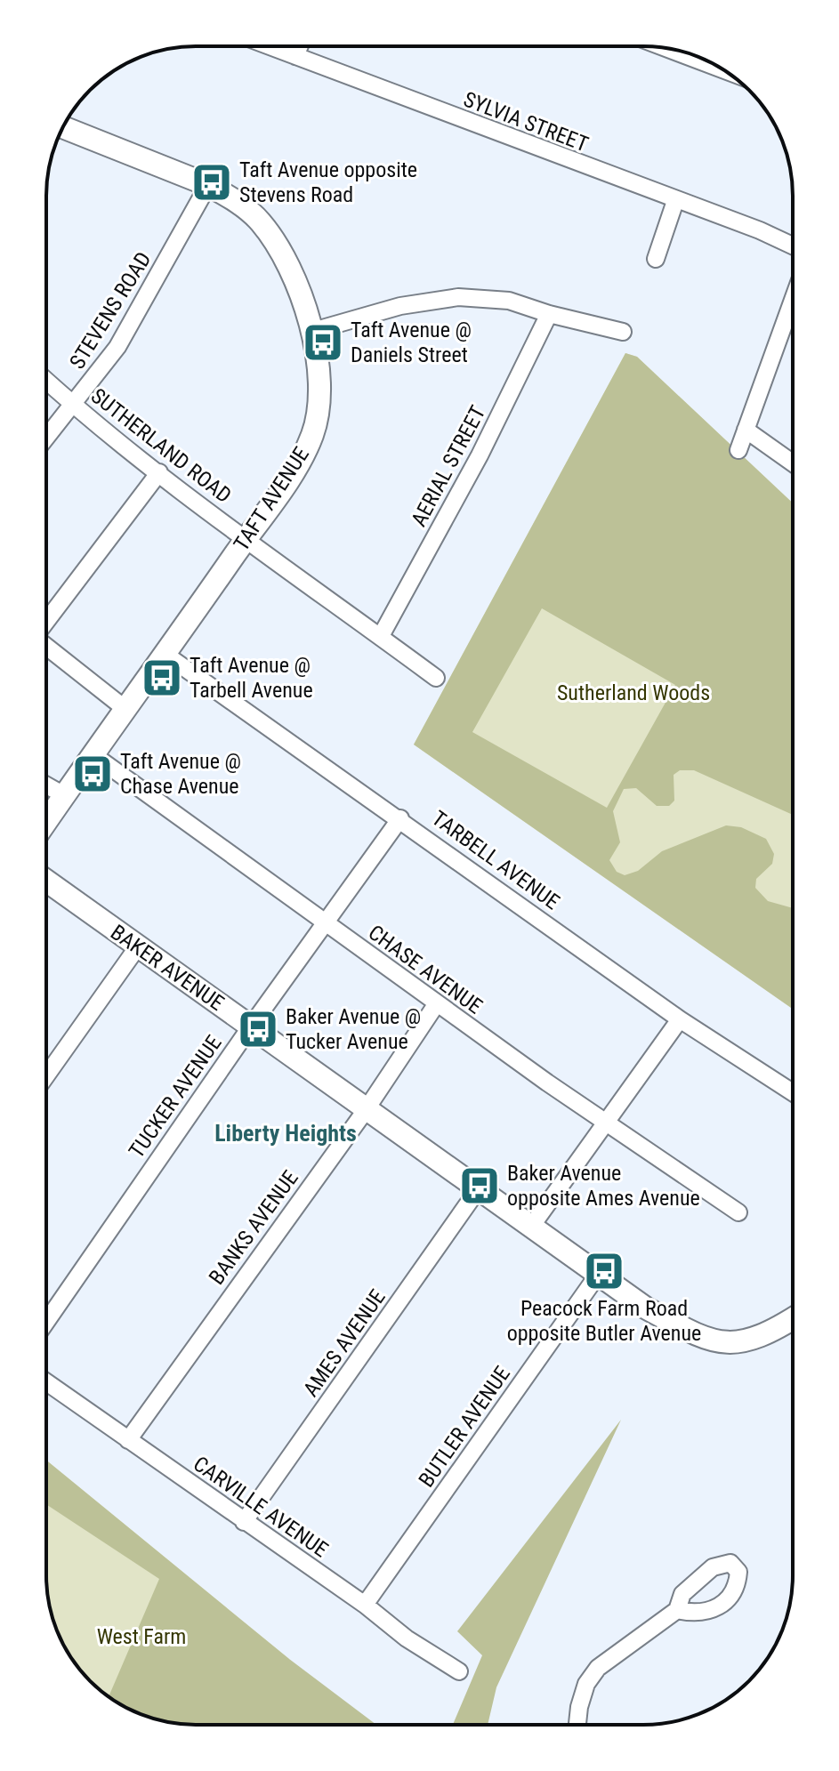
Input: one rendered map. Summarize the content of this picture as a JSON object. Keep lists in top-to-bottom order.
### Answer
{
  "streets": {
    "street": [
      "SYLVIA STREET",
      "STEVENS ROAD",
      "SUTHERLAND ROAD",
      "AERIAL STREET",
      "TAFT AVENUE",
      "TARBELL AVENUE",
      "BAKER AVENUE",
      "CHASE AVENUE",
      "TUCKER AVENUE",
      "BANKS AVENUE",
      "AMES AVENUE",
      "BUTLER AVENUE",
      "CARVILLE AVENUE"
    ]
  },
  "crossings": [
    ["STEVENS ROAD", "SUTHERLAND ROAD"],
    ["STEVENS ROAD", "TAFT AVENUE"],
    ["SUTHERLAND ROAD", "AERIAL STREET"],
    ["SUTHERLAND ROAD", "TAFT AVENUE"],
    ["TAFT AVENUE", "TARBELL AVENUE"],
    ["TAFT AVENUE", "CHASE AVENUE"],
    ["TARBELL AVENUE", "TUCKER AVENUE"],
    ["BAKER AVENUE", "TUCKER AVENUE"],
    ["BAKER AVENUE", "BANKS AVENUE"],
    ["BAKER AVENUE", "AMES AVENUE"],
    ["BAKER AVENUE", "BUTLER AVENUE"],
    ["CHASE AVENUE", "TUCKER AVENUE"],
    ["CHASE AVENUE", "BANKS AVENUE"],
    ["BANKS AVENUE", "CARVILLE AVENUE"],
    ["AMES AVENUE", "CARVILLE AVENUE"],
    ["BUTLER AVENUE", "CARVILLE AVENUE"]
  ],
  "districts": ["Liberty Heights"],
  "parks": ["Sutherland Woods", "West Farm"],
  "places": {
    "bus stop": [
      "Taft Avenue opposite Stevens Road",
      "Taft Avenue @ Daniels Street",
      "Taft Avenue @ Tarbell Avenue",
      "Taft Avenue @ Chase Avenue",
      "Baker Avenue @ Tucker Avenue",
      "Baker Avenue opposite Ames Avenue",
      "Peacock Farm Road opposite Butler Avenue"
    ]
  }
}
